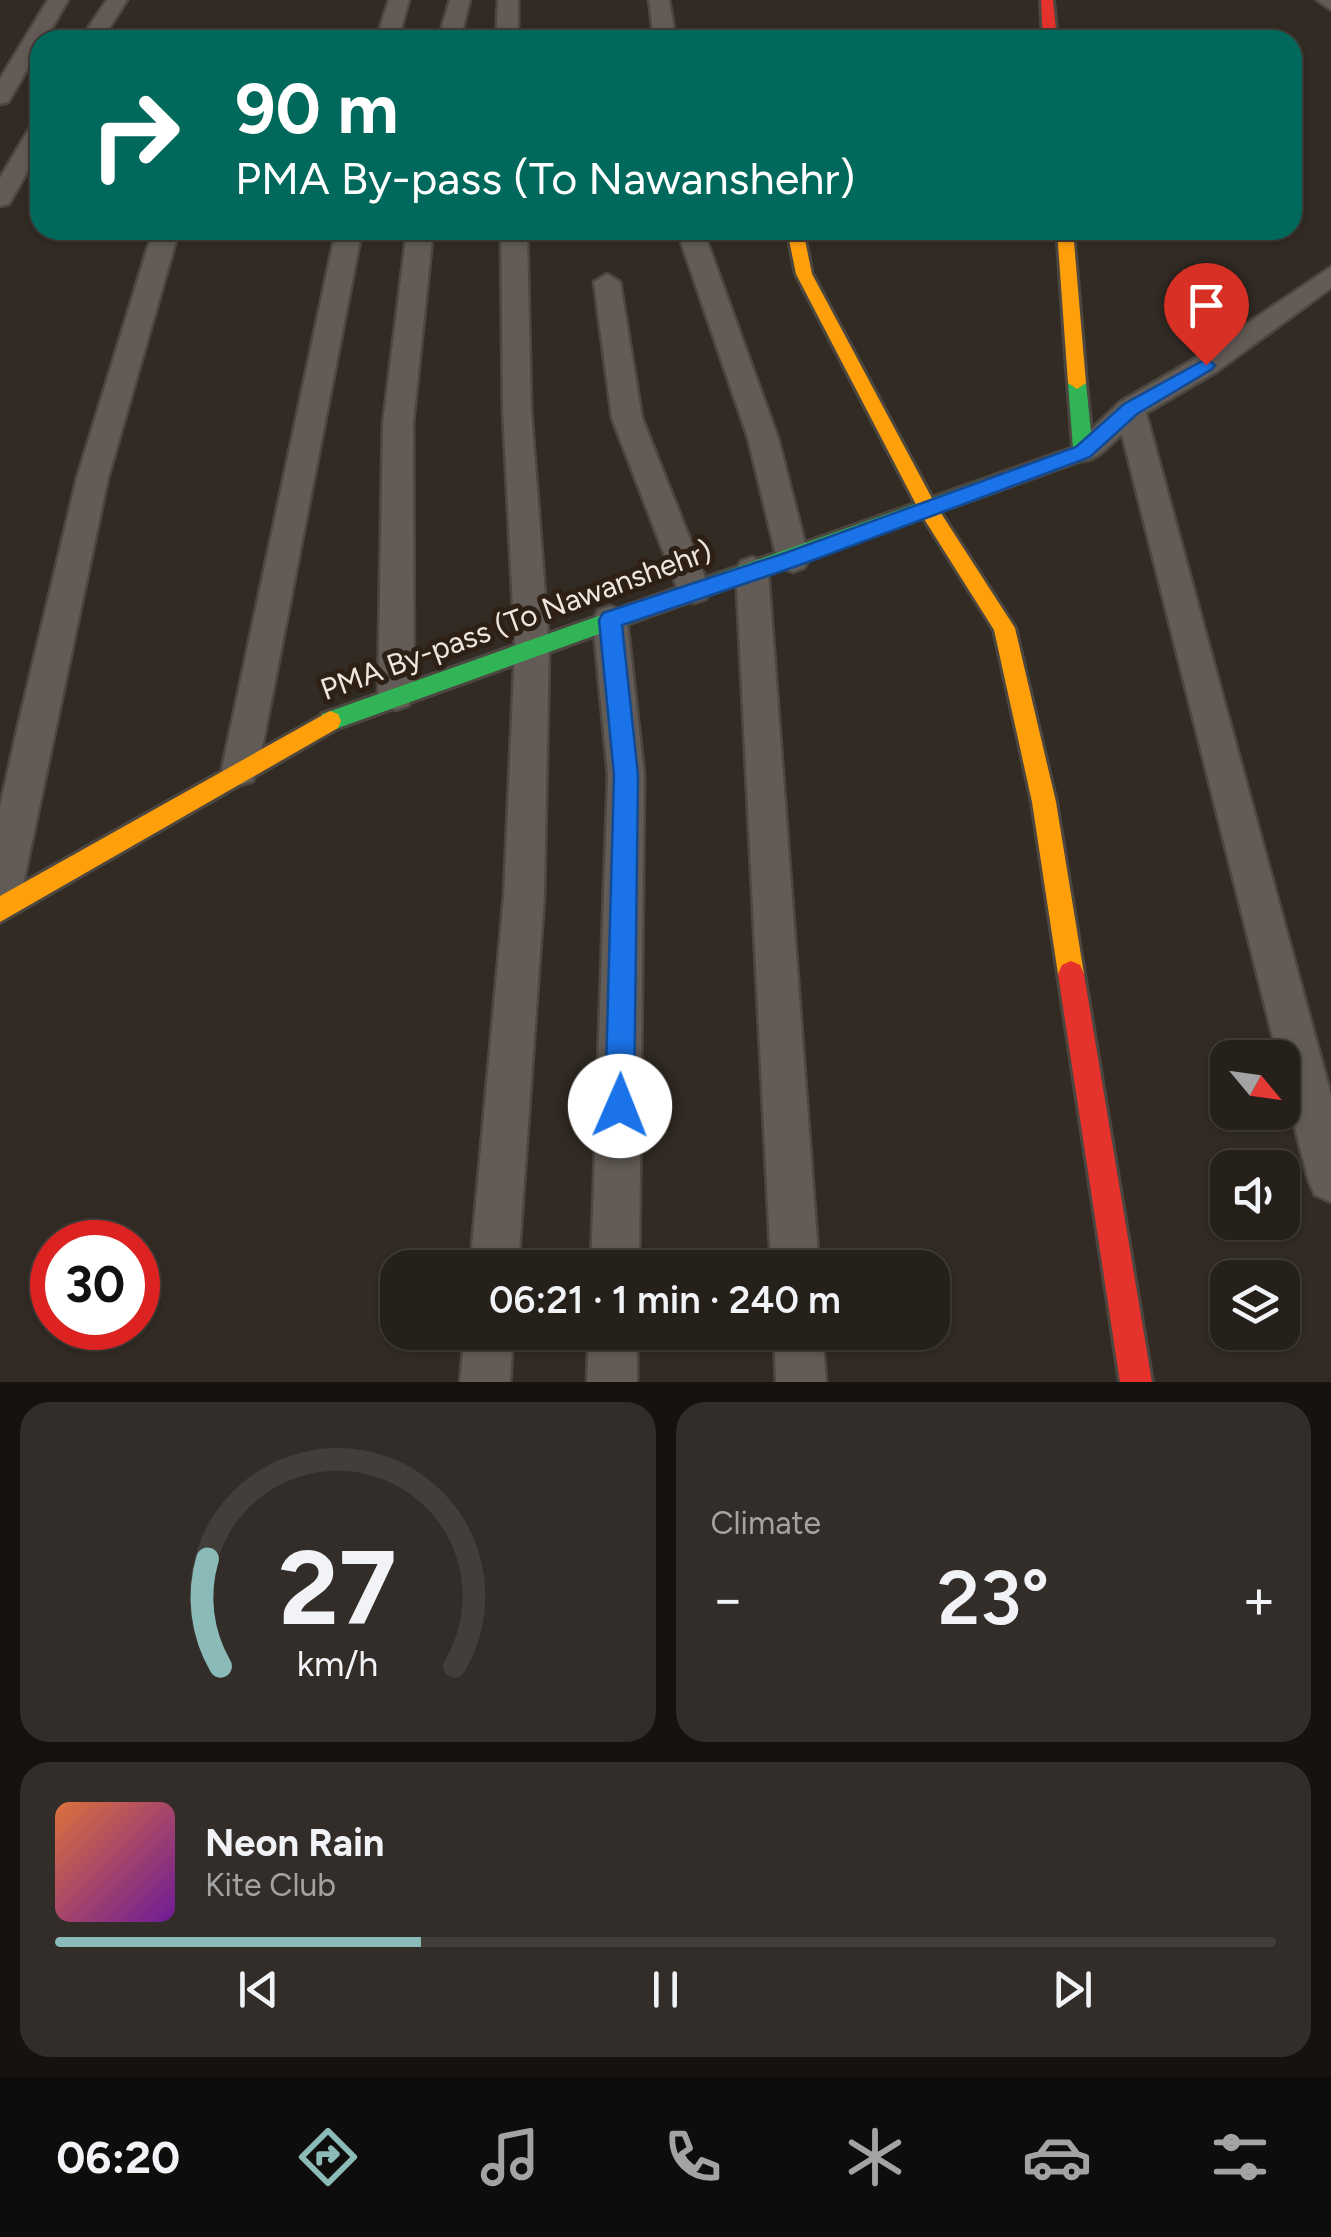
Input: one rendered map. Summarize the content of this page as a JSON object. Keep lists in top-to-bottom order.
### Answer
{
  "streets": {
    "main road": ["PMA By-pass (To Nawanshehr)"]
  },
  "north": "bottom right",
  "page": {
    "turn": ["90 m", "PMA By-pass (To Nawanshehr)"],
    "limit": "30",
    "trip": "06:21 · 1 min · 240 m",
    "tile": "Climate",
    "heat": ["−", "23°", "+"],
    "song": ["Neon Rain", "Kite Club"],
    "tabs": "06:20",
    "gauge": ["27", "km/h"]
  }
}
